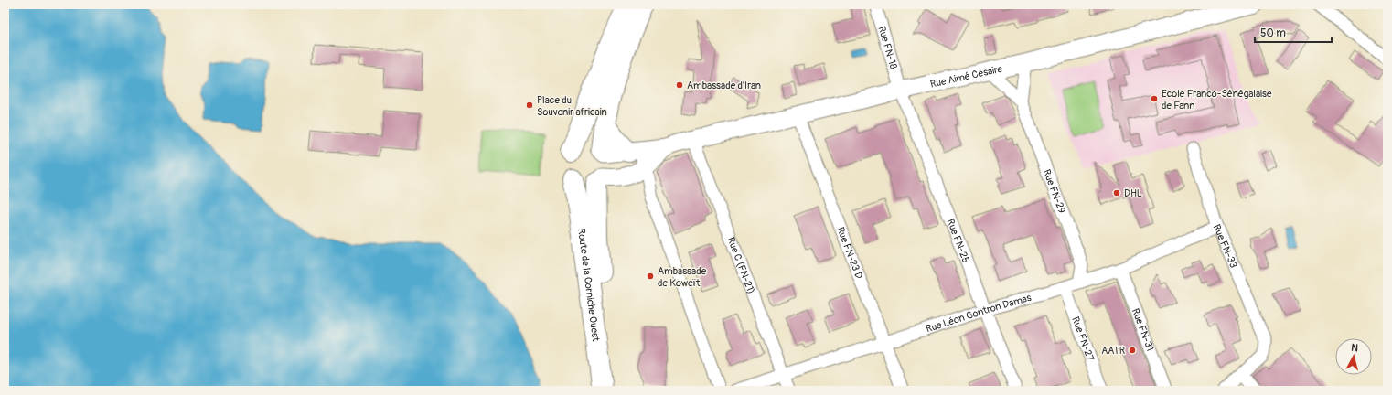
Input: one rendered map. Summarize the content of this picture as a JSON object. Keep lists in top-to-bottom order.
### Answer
{
  "streets": {
    "highway": ["Route de la Corniche Ouest"],
    "street": [
      "Rue FN-18",
      "Rue Aimé Césaire",
      "Rue FN-29",
      "Rue FN-25",
      "Rue FN-33",
      "Rue FN-23 D",
      "Rue C (FN-21)",
      "Rue Léon Gontron Damas",
      "Rue FN-31",
      "Rue FN-27"
    ]
  },
  "crossings": [
    ["Rue FN-18", "Rue Aimé Césaire"],
    ["Rue FN-18", "Rue FN-25"],
    ["Rue Aimé Césaire", "Rue FN-25"],
    ["Rue Aimé Césaire", "Rue FN-23 D"],
    ["Rue Aimé Césaire", "Rue C (FN-21)"],
    ["Rue Aimé Césaire", "Route de la Corniche Ouest"],
    ["Rue FN-29", "Rue Léon Gontron Damas"],
    ["Rue FN-25", "Rue Léon Gontron Damas"],
    ["Rue FN-33", "Rue Léon Gontron Damas"],
    ["Rue FN-23 D", "Rue Léon Gontron Damas"],
    ["Rue C (FN-21)", "Rue Léon Gontron Damas"],
    ["Rue Léon Gontron Damas", "Rue FN-31"],
    ["Rue Léon Gontron Damas", "Rue FN-27"]
  ],
  "places": [
    "Ambassade d'Iran",
    "Ecole Franco-Sénégalaise de Fann",
    "Place du Souvenir africain",
    "DHL",
    "Ambassade de Koweït",
    "AATR"
  ],
  "scale_bar": "50 m",
  "north": "top"
}
